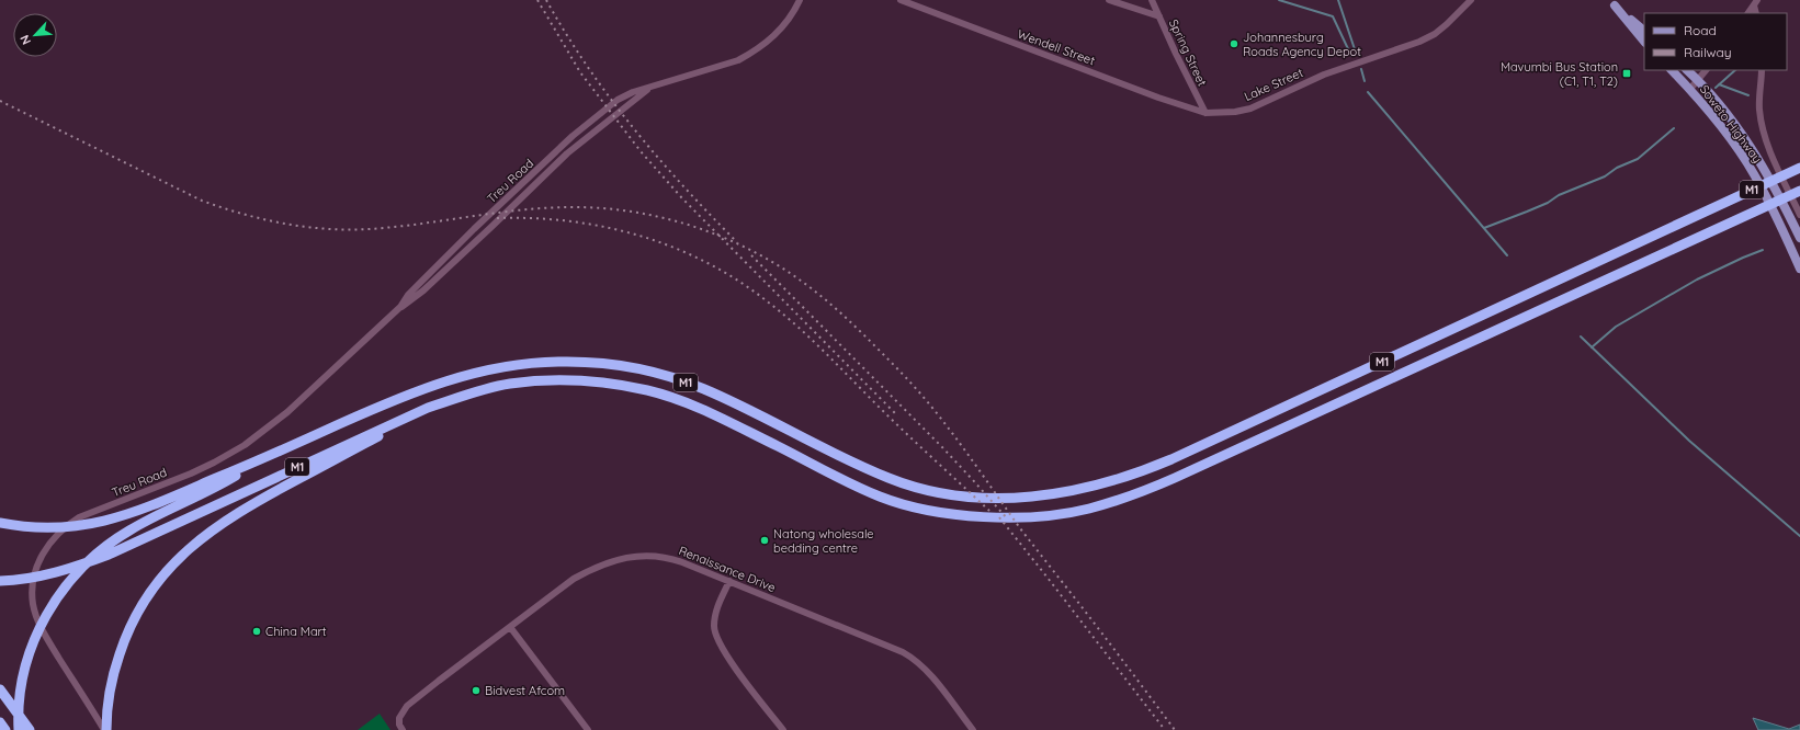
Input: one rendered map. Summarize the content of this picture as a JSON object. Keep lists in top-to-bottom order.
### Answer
{
  "streets": {
    "highway": ["M1"],
    "main road": ["Soweto Highway"],
    "street": [
      "Wendell Street",
      "Spring Street",
      "Lake Street",
      "Treu Road",
      "Renaissance Drive"
    ]
  },
  "crossings": [
    ["Wendell Street", "Spring Street"],
    ["Wendell Street", "Lake Street"],
    ["Spring Street", "Lake Street"]
  ],
  "places": {
    "other": [
      "Johannesburg Roads Agency Depot",
      "Natong wholesale bedding centre",
      "China Mart",
      "Bidvest Afcom"
    ],
    "transit": ["Mavumbi Bus Station (C1, T1, T2)"]
  },
  "legend": ["Road", "Railway"],
  "north": "bottom left"
}
